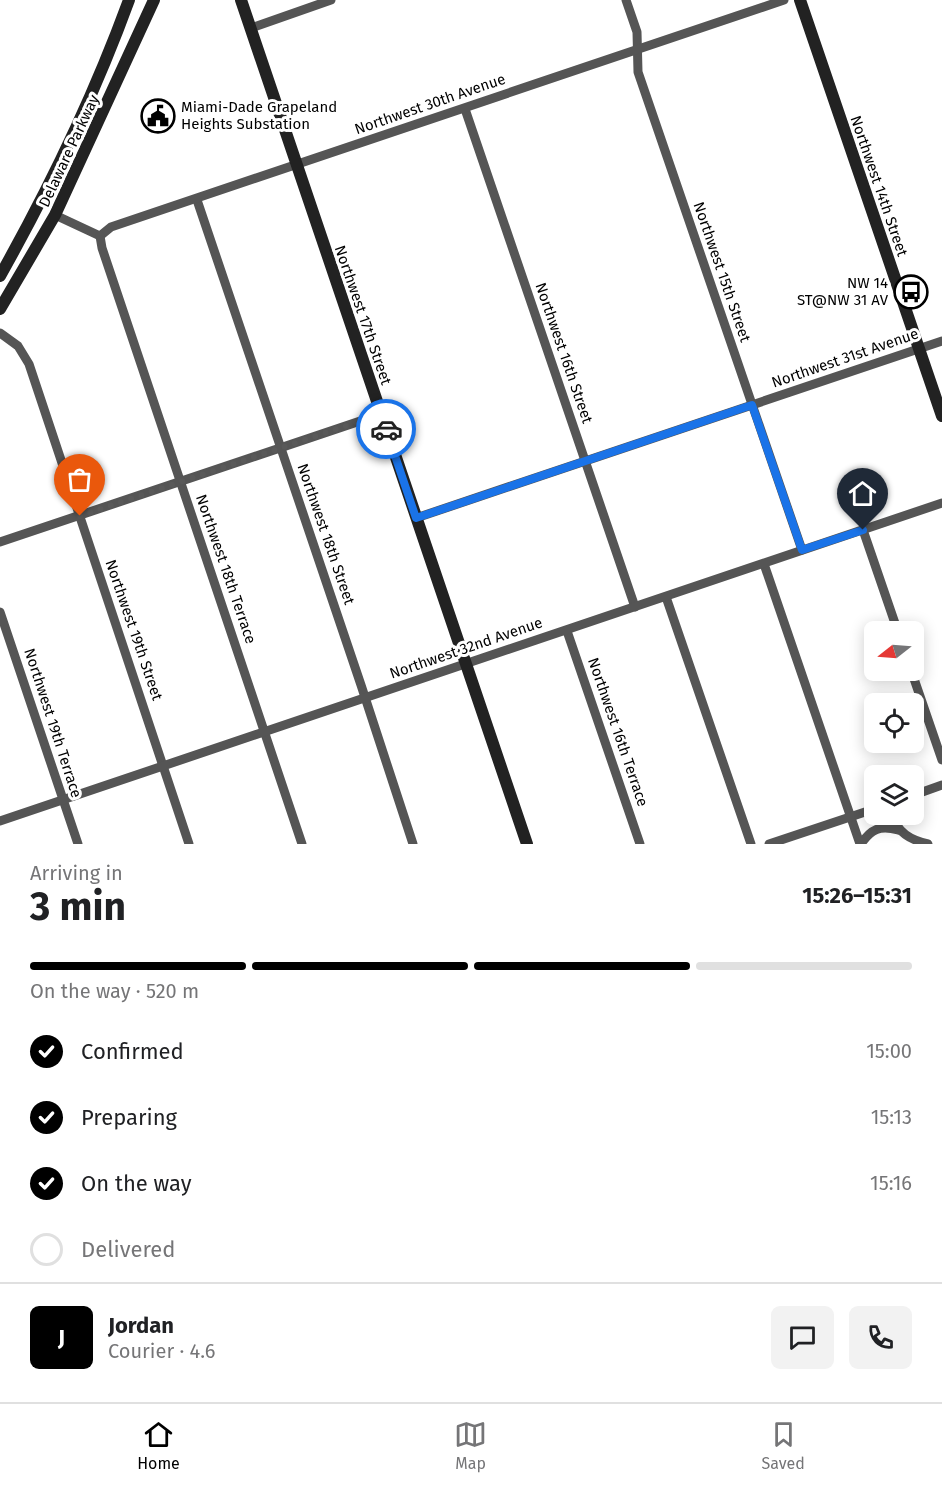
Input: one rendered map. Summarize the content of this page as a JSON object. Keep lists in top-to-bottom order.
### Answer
{
  "streets": {
    "street": [
      "Northwest 30th Avenue",
      "Delaware Parkway",
      "Northwest 14th Street",
      "Northwest 15th Street",
      "Northwest 17th Street",
      "Northwest 16th Street",
      "Northwest 31st Avenue",
      "Northwest 18th Street",
      "Northwest 18th Terrace",
      "Northwest 19th Street",
      "Northwest 32nd Avenue",
      "Northwest 19th Terrace",
      "Northwest 16th Terrace"
    ]
  },
  "crossings": [
    ["Northwest 30th Avenue", "Northwest 15th Street"],
    ["Northwest 30th Avenue", "Northwest 17th Street"],
    ["Northwest 30th Avenue", "Northwest 16th Street"],
    ["Northwest 30th Avenue", "Northwest 18th Street"],
    ["Northwest 30th Avenue", "Northwest 18th Terrace"],
    ["Northwest 14th Street", "Northwest 31st Avenue"],
    ["Northwest 15th Street", "Northwest 31st Avenue"],
    ["Northwest 15th Street", "Northwest 32nd Avenue"],
    ["Northwest 17th Street", "Northwest 31st Avenue"],
    ["Northwest 17th Street", "Northwest 32nd Avenue"],
    ["Northwest 16th Street", "Northwest 31st Avenue"],
    ["Northwest 16th Street", "Northwest 32nd Avenue"],
    ["Northwest 18th Street", "Northwest 32nd Avenue"],
    ["Northwest 18th Terrace", "Northwest 32nd Avenue"],
    ["Northwest 19th Street", "Northwest 32nd Avenue"],
    ["Northwest 32nd Avenue", "Northwest 19th Terrace"],
    ["Northwest 32nd Avenue", "Northwest 16th Terrace"]
  ],
  "places": {
    "public building": ["Miami-Dade Grapeland Heights Substation"],
    "bus stop": ["NW 14 ST@NW 31 AV"]
  },
  "north": "left",
  "page": {
    "heading": ["3 min", "Arriving in", "15:26–15:31"],
    "panel": ["Jordan", "Courier · 4.6"],
    "bar": "On the way · 520 m",
    "list": [
      ["Confirmed", "15:00"],
      ["Preparing", "15:13"],
      ["On the way", "15:16"],
      "Delivered"
    ],
    "round": "J",
    "tabs": ["Home", "Map", "Saved"]
  }
}
